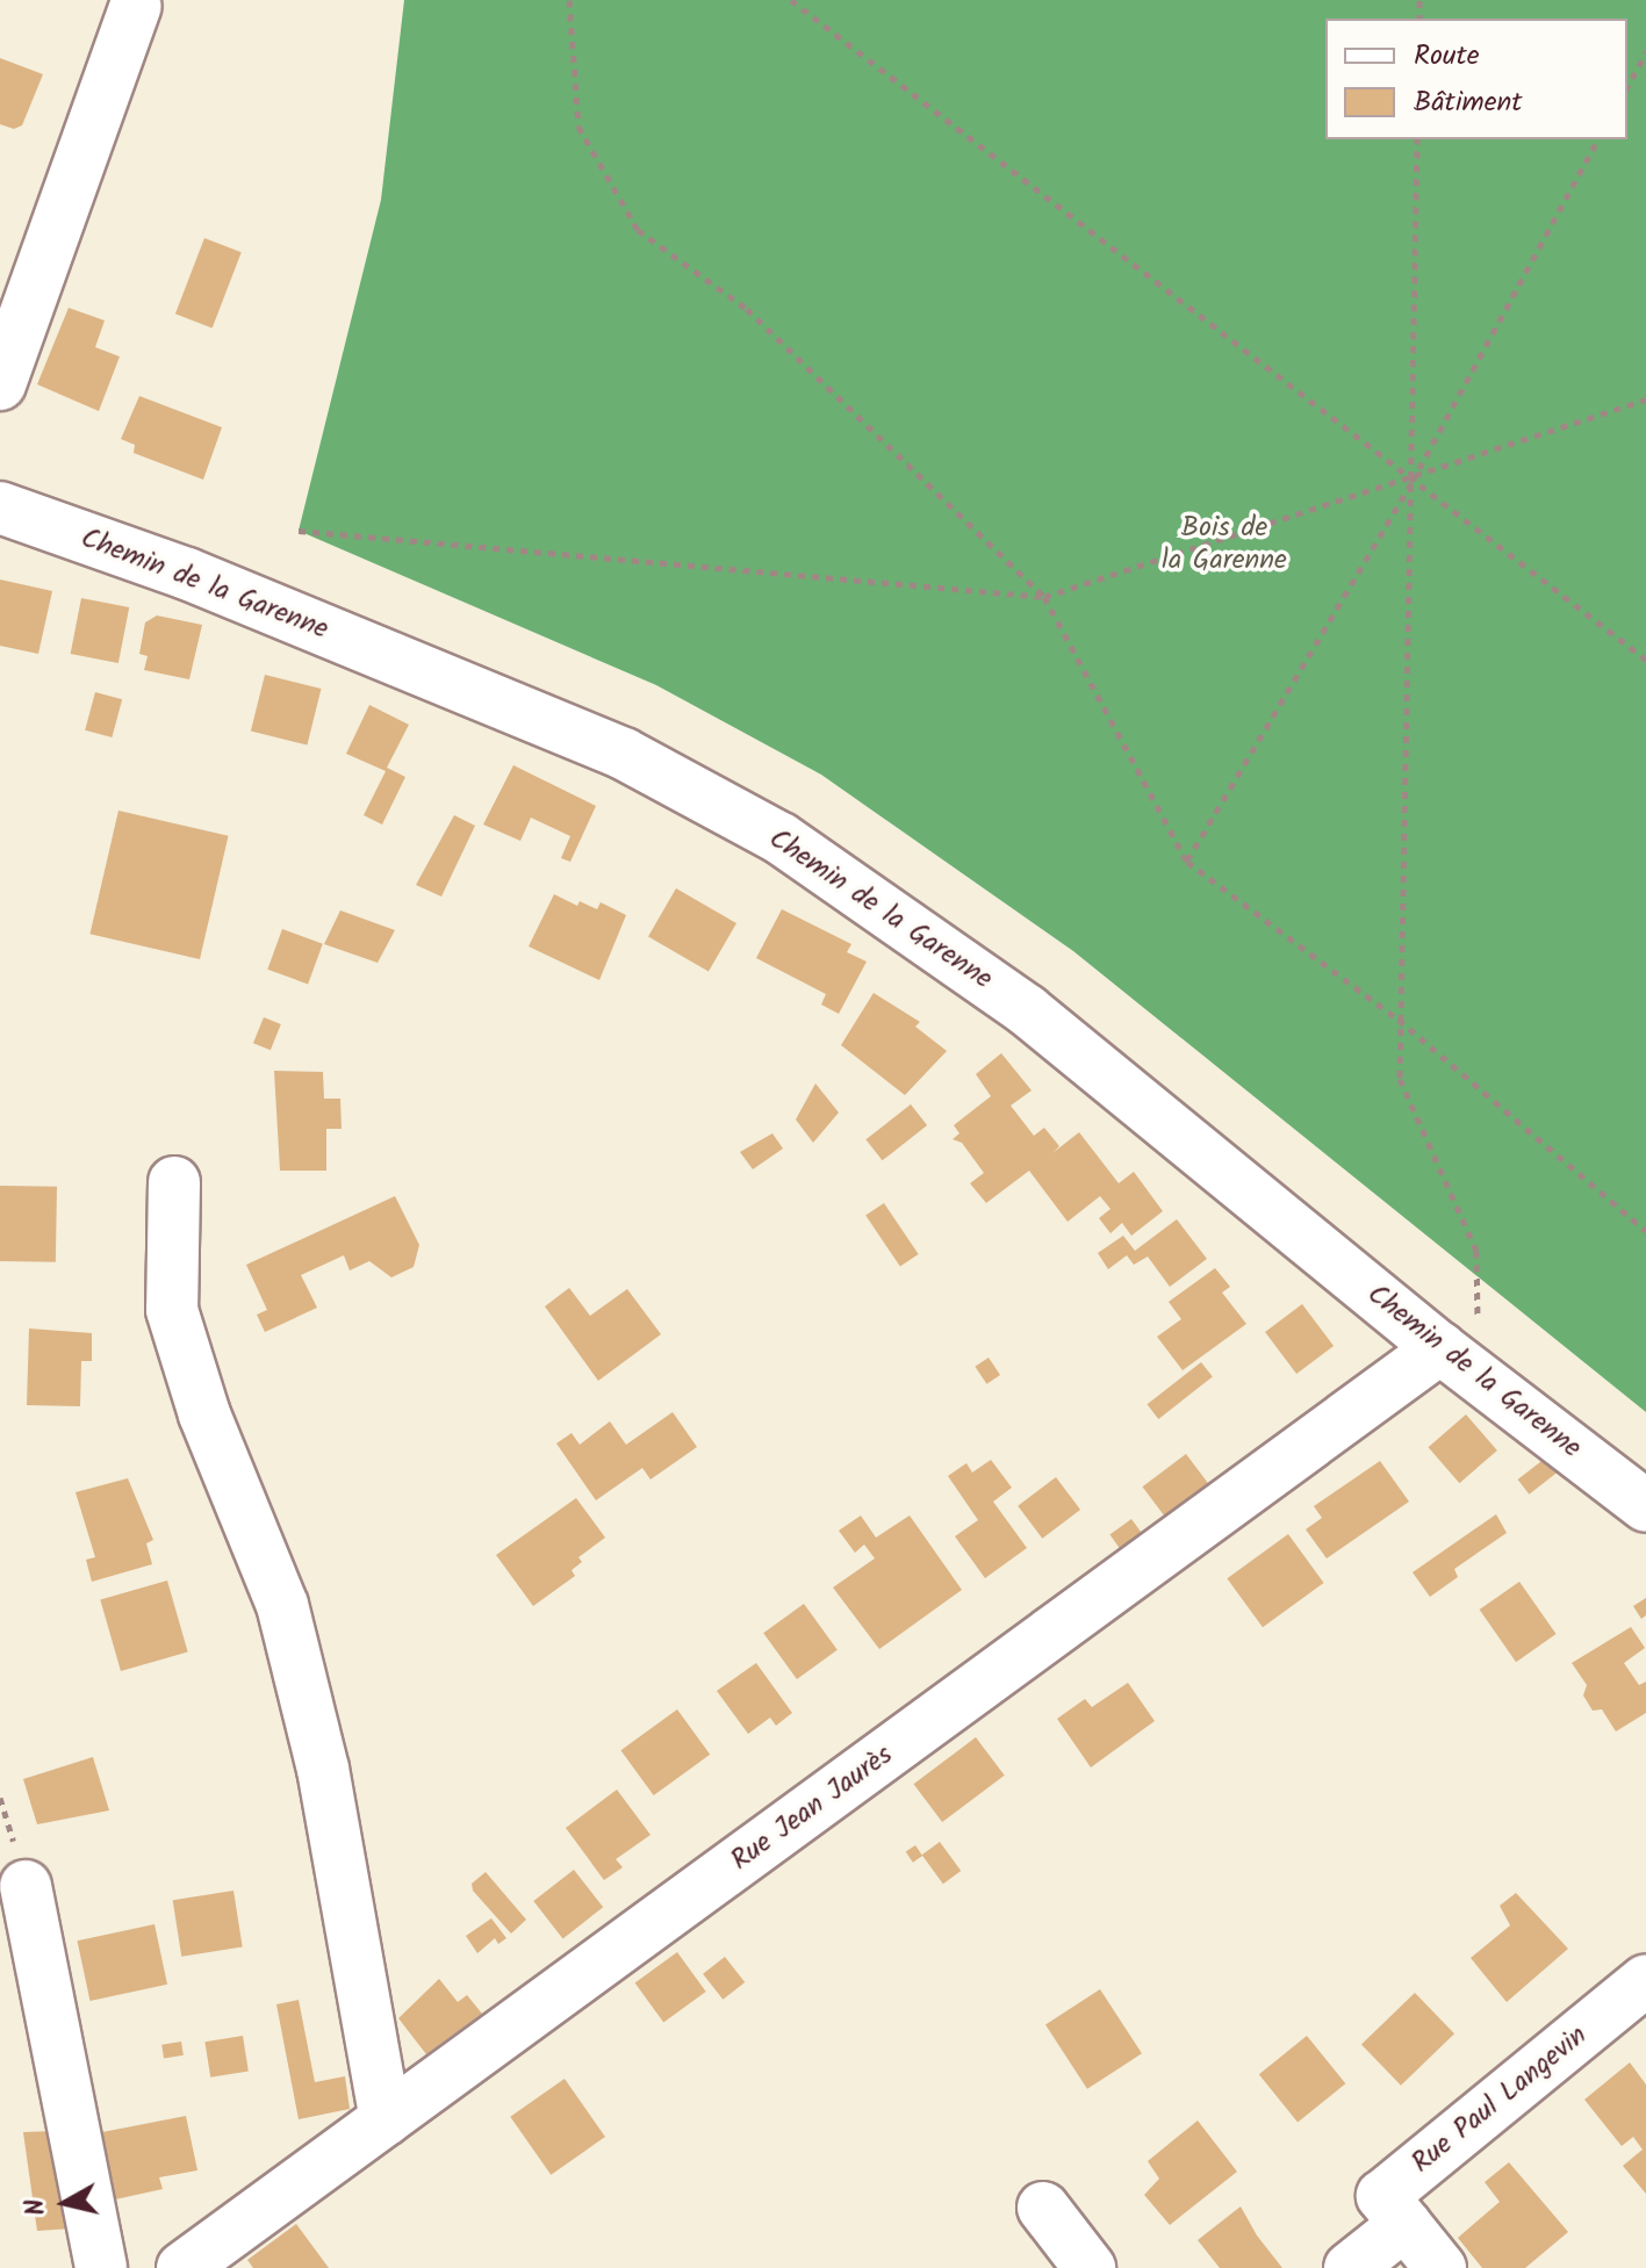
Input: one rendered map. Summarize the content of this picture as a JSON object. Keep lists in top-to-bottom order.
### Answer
{
  "streets": {
    "street": ["Chemin de la Garenne", "Rue Jean Jaurès", "Rue Paul Langevin"]
  },
  "crossings": [
    ["Chemin de la Garenne", "Rue Jean Jaurès"]
  ],
  "parks": ["Bois de la Garenne"],
  "legend": ["Route", "Bâtiment"],
  "north": "left"
}
